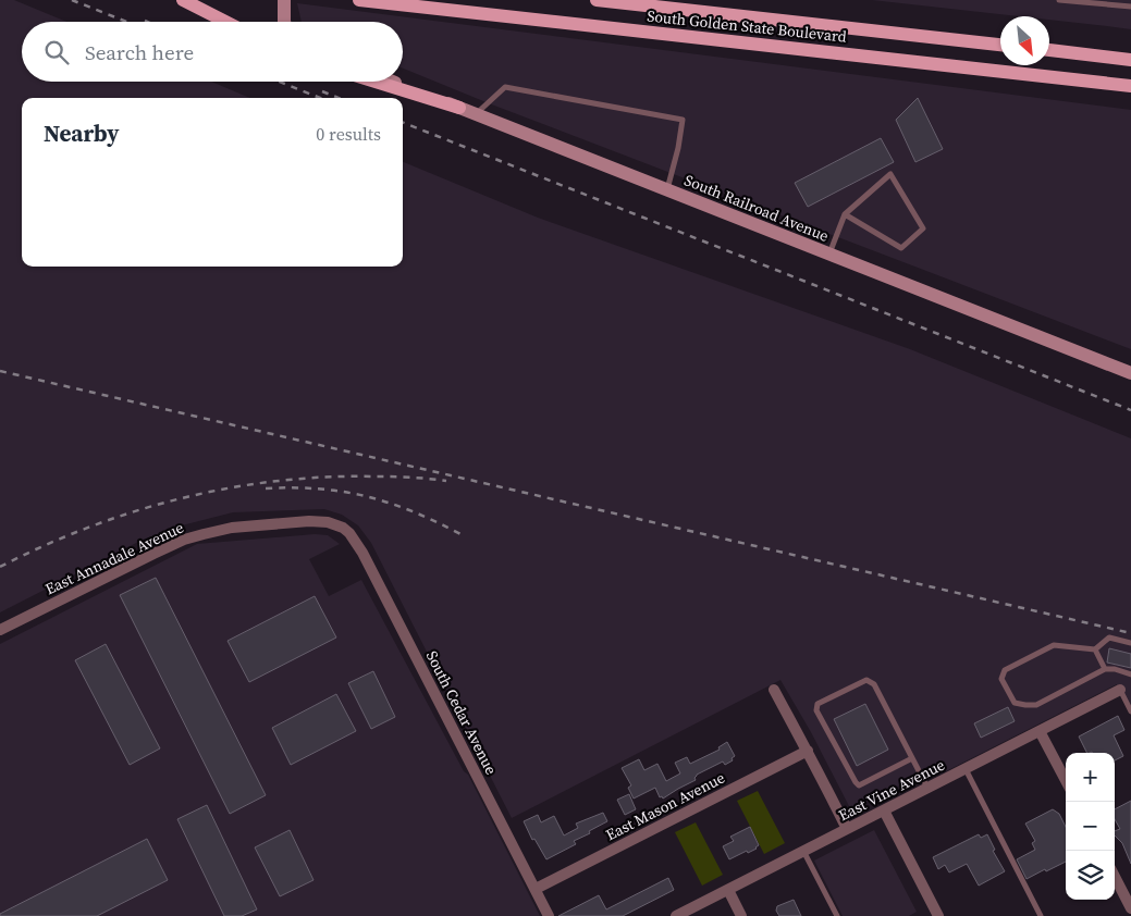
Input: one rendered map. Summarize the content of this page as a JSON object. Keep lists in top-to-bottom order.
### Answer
{
  "streets": {
    "main road": ["South Golden State Boulevard"],
    "street": [
      "South Railroad Avenue",
      "East Annadale Avenue",
      "South Cedar Avenue",
      "East Vine Avenue",
      "East Mason Avenue"
    ]
  },
  "crossings": [
    ["East Annadale Avenue", "South Cedar Avenue"],
    ["South Cedar Avenue", "East Mason Avenue"]
  ],
  "north": "bottom right",
  "page": {
    "search": "Search here",
    "heading": ["Nearby", "0 results"],
    "map_buttons": ["+", "−"]
  }
}
